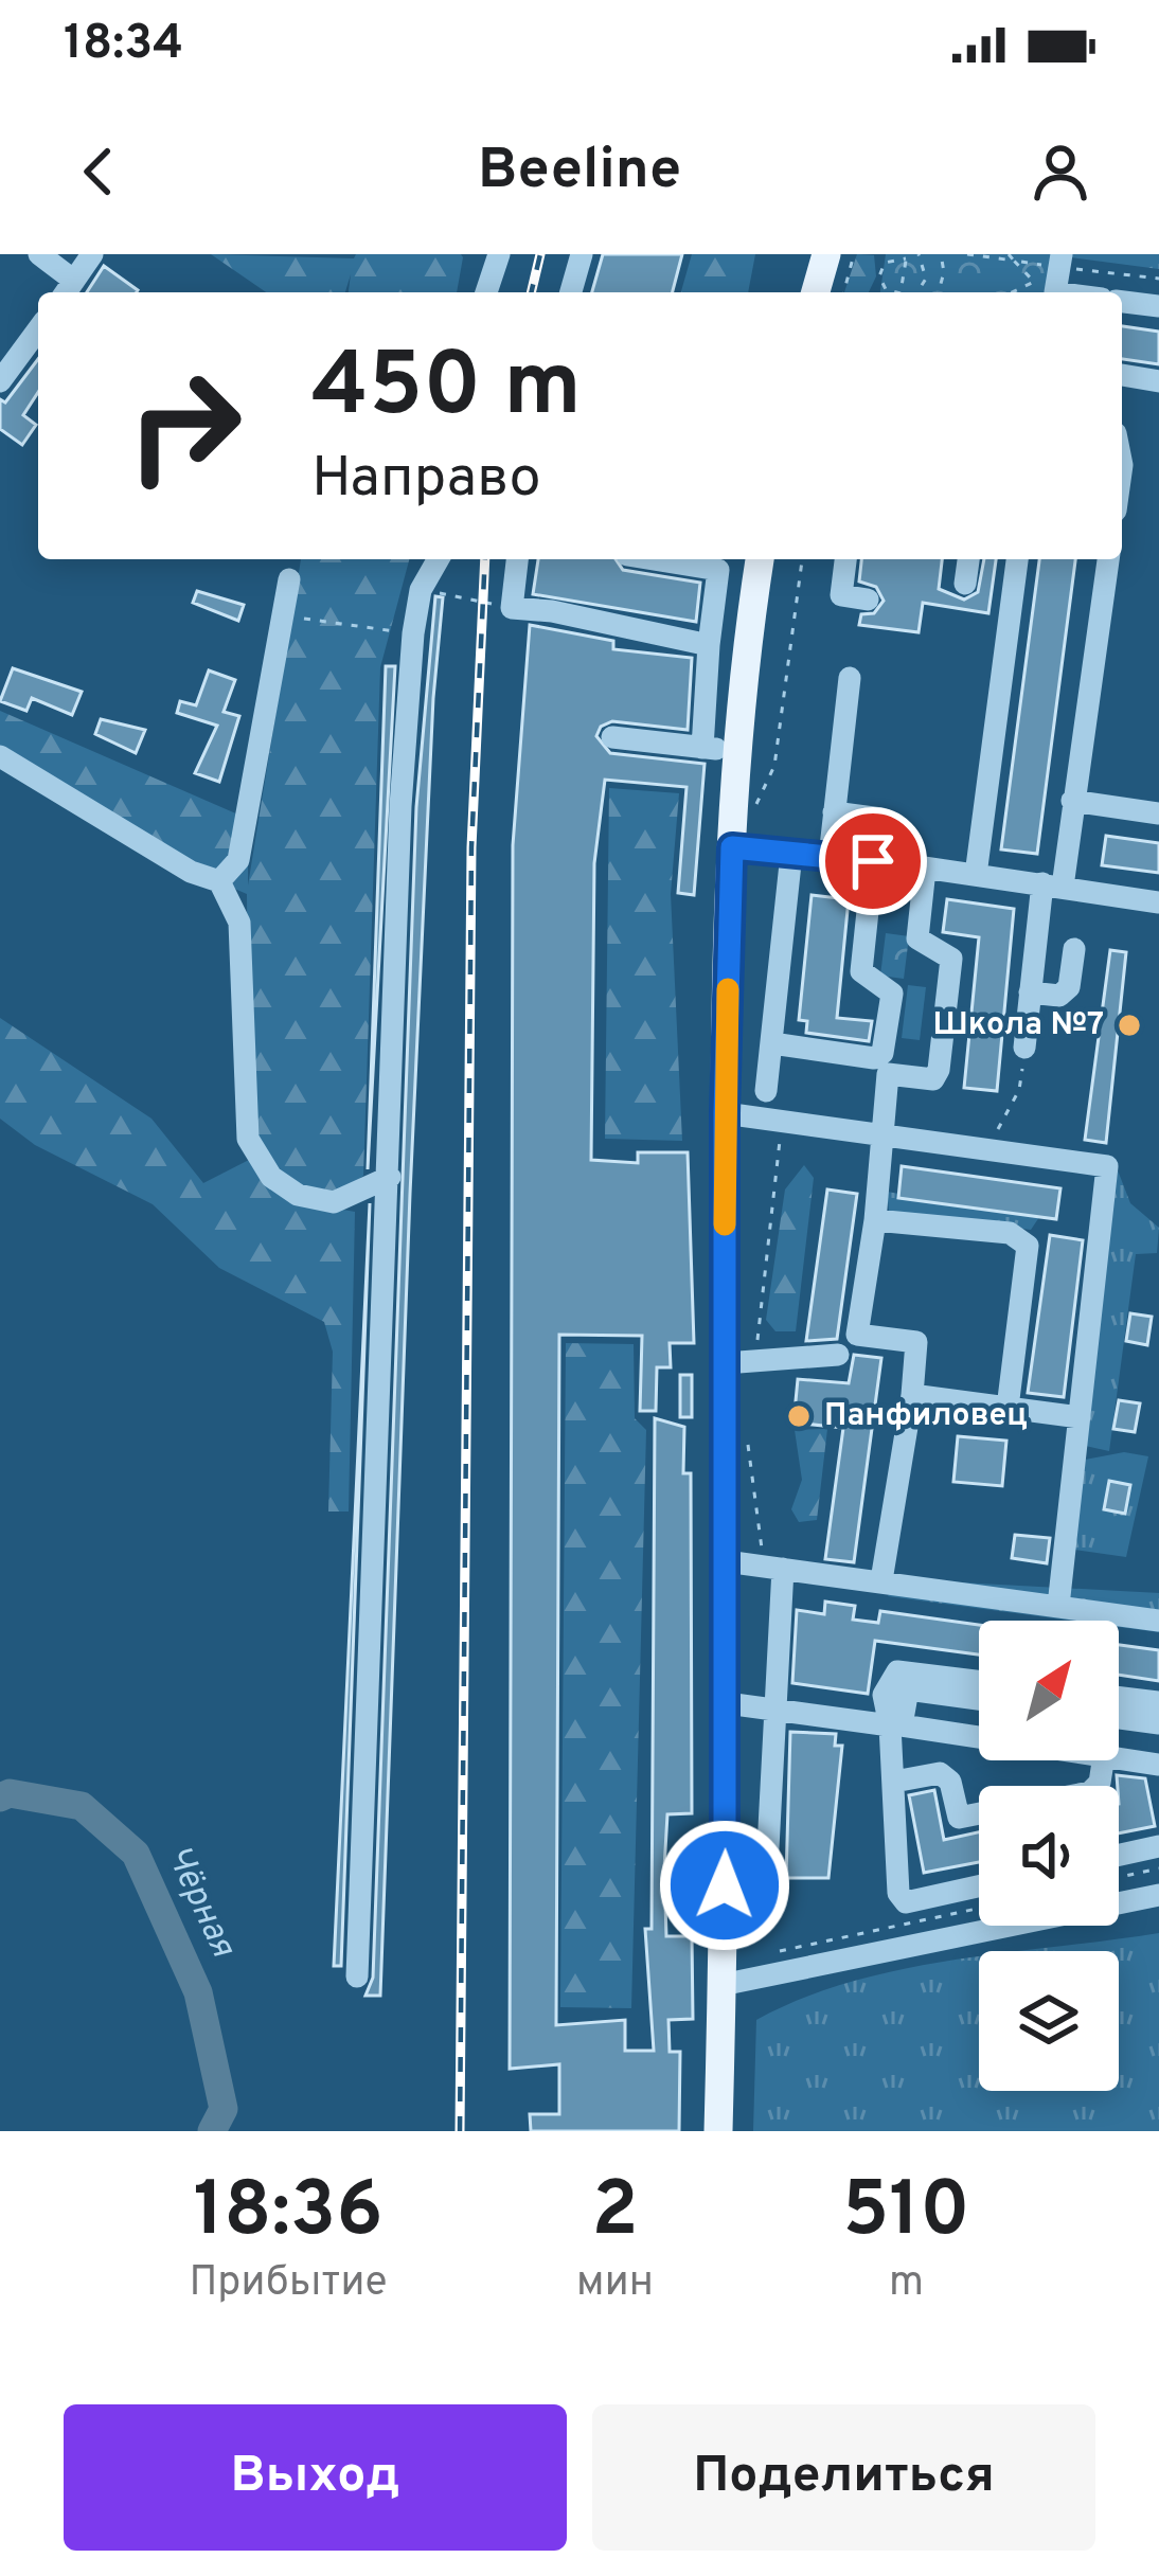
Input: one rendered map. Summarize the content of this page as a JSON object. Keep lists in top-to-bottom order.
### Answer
{
  "water": ["Чёрная"],
  "places": ["Школа №7", "Панфиловец"],
  "north": "top right",
  "page": {
    "status": "18:34",
    "header": "Beeline",
    "turn": ["450 m", "Направо"],
    "eta": [
      "18:36",
      "Прибытие",
      "2",
      "мин",
      "510",
      "m"
    ],
    "buttons": ["Выход", "Поделиться"]
  }
}
